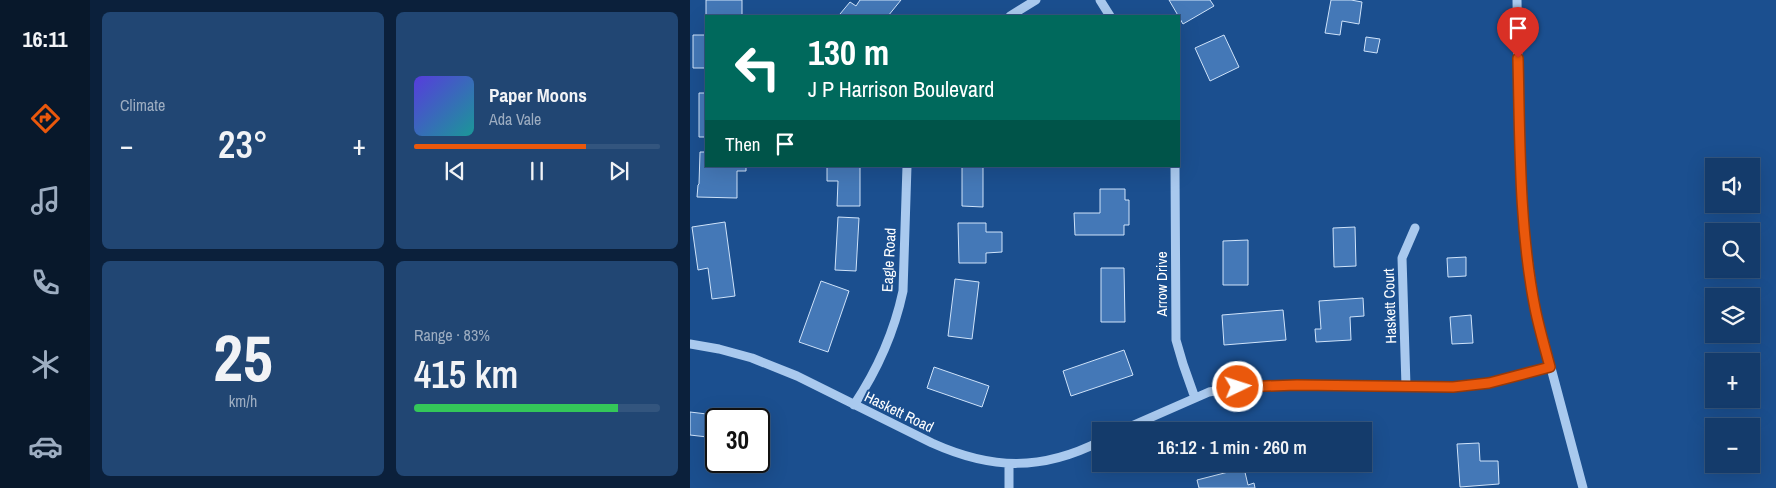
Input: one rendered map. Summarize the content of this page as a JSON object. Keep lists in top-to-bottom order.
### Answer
{
  "streets": {
    "street": [
      "Eagle Road",
      "Arrow Drive",
      "Haskett Court",
      "Haskett Road"
    ]
  },
  "crossings": [
    ["Eagle Road", "Haskett Road"]
  ],
  "page": {
    "tabs": "16:11",
    "tile": [
      "Climate",
      ["25", "km/h"],
      ["Range · 83%", "415 km"]
    ],
    "turn": ["130 m", "J P Harrison Boulevard"],
    "song": ["Paper Moons", "Ada Vale"],
    "then": "Then",
    "heat": ["−", "23°", "+"],
    "map_buttons": ["+", "−"],
    "limit": "30",
    "trip": "16:12 · 1 min · 260 m"
  }
}
